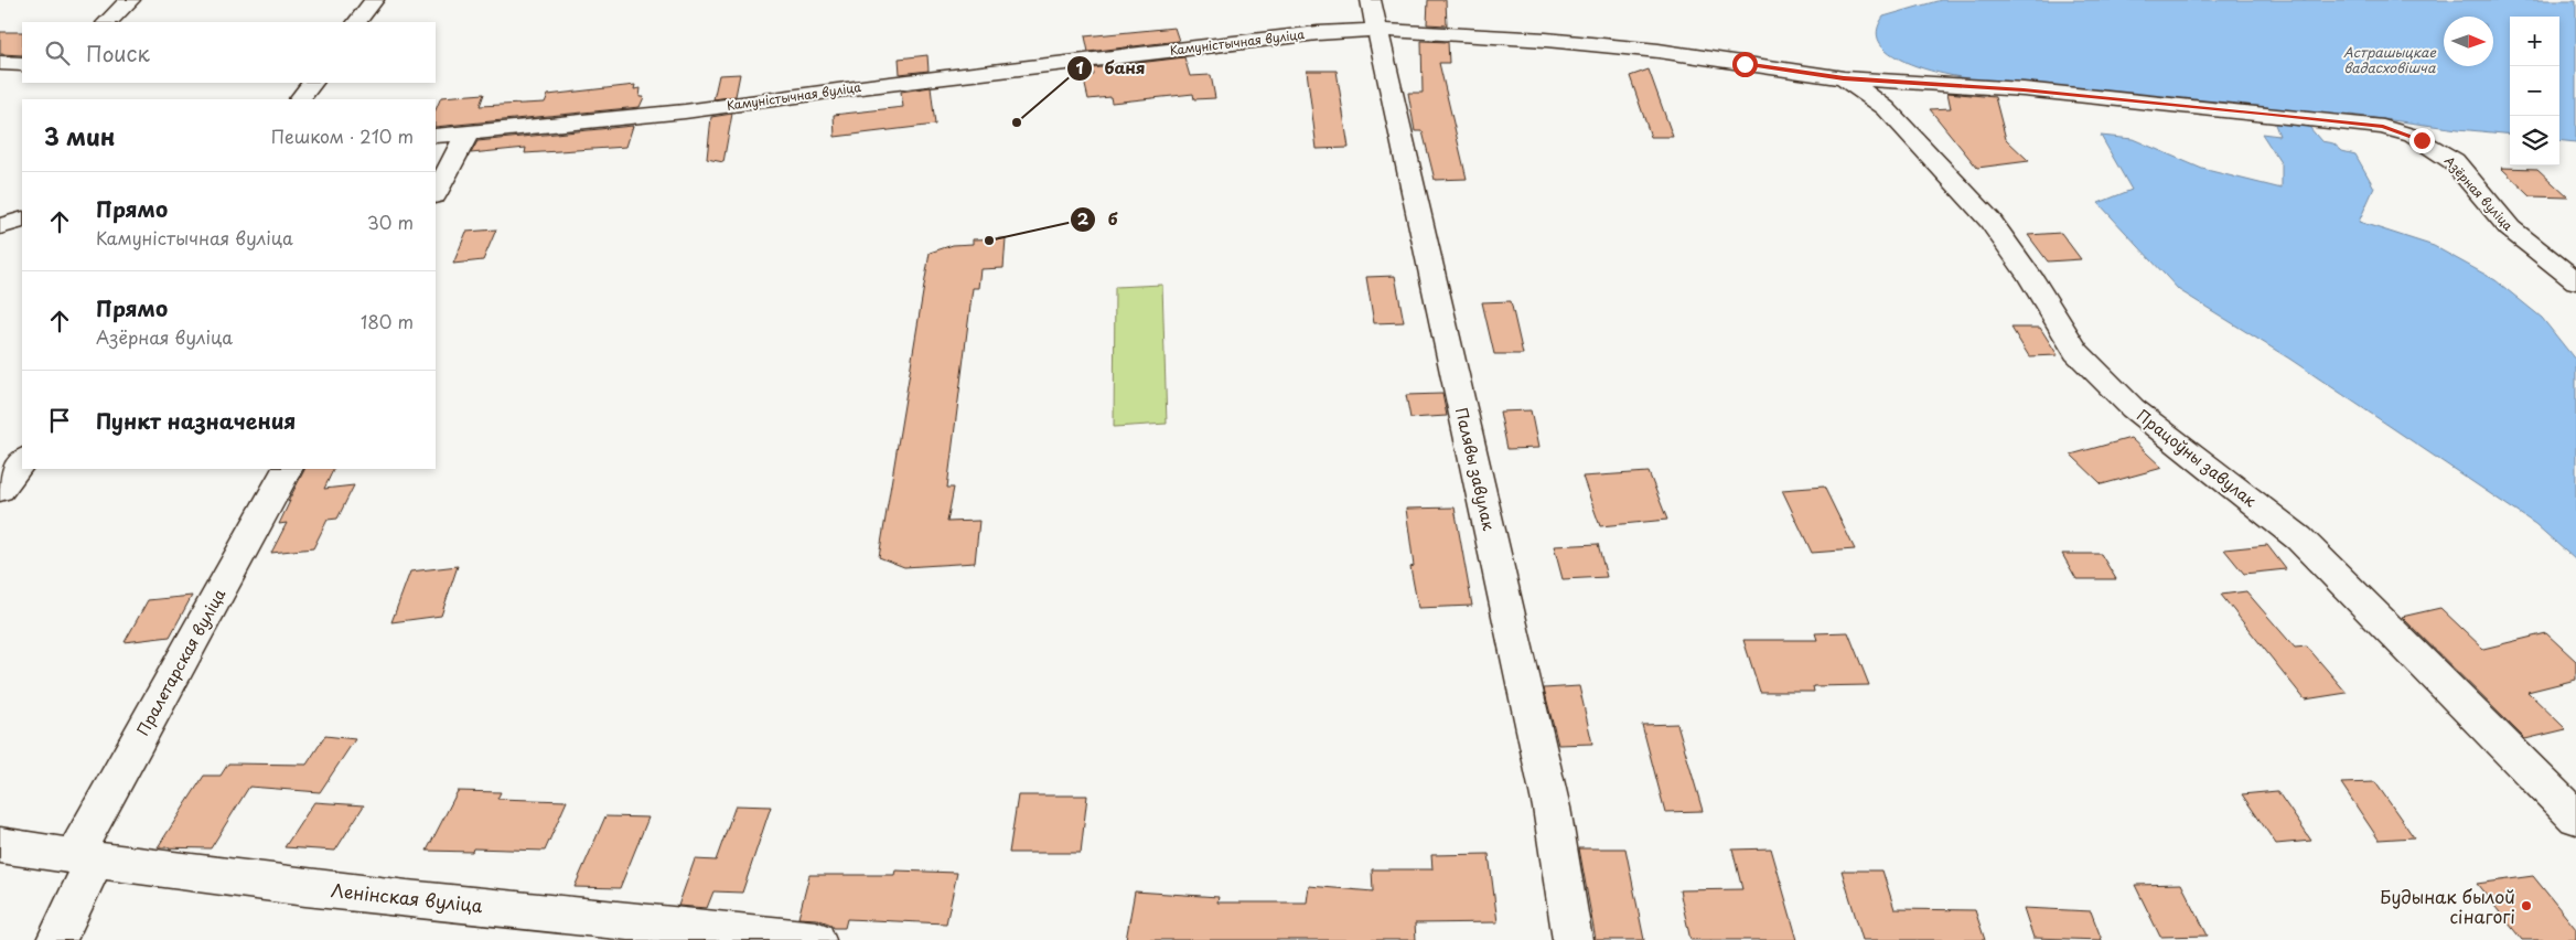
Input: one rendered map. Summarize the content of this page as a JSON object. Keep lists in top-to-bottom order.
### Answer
{
  "streets": {
    "street": [
      "Камуністычная вуліца",
      "Азёрная вуліца",
      "Працоўны завулак",
      "Палявы завулак",
      "Пралетарская вуліца",
      "Ленінская вуліца"
    ]
  },
  "crossings": [
    ["Камуністычная вуліца", "Азёрная вуліца"],
    ["Камуністычная вуліца", "Працоўны завулак"],
    ["Камуністычная вуліца", "Палявы завулак"],
    ["Азёрная вуліца", "Працоўны завулак"],
    ["Пралетарская вуліца", "Ленінская вуліца"]
  ],
  "water": ["Астрашыцкае вадасховішча"],
  "places": ["баня", "б", "Будынак былой сінагогі"],
  "north": "right",
  "page": {
    "map_buttons": ["+", "−"],
    "search": "Поиск",
    "heading": ["3 мин", "Пешком · 210 m"],
    "list": [
      ["Прямо", "Камуністычная вуліца", "30 m"],
      ["Прямо", "Азёрная вуліца", "180 m"],
      "Пункт назначения"
    ]
  }
}
